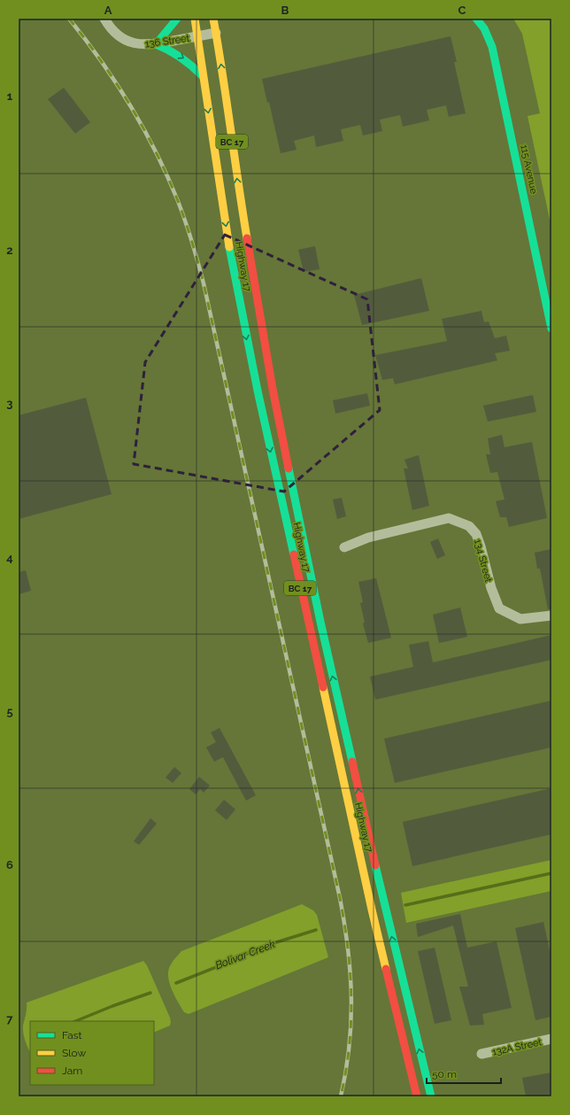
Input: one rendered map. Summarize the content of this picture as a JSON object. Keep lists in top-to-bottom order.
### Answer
{
  "streets": {
    "main road": ["BC 17", "115 Avenue", "Highway 17"],
    "street": ["136 Street", "134 Street", "132A Street"]
  },
  "crossings": [
    ["136 Street", "Highway 17"]
  ],
  "water": ["Bolivar Creek"],
  "legend": ["Fast", "Slow", "Jam"],
  "scale_bar": "50 m",
  "grid": {
    "columns": ["A", "B", "C"],
    "rows": [
      "1",
      "2",
      "3",
      "4",
      "5",
      "6",
      "7"
    ]
  }
}
